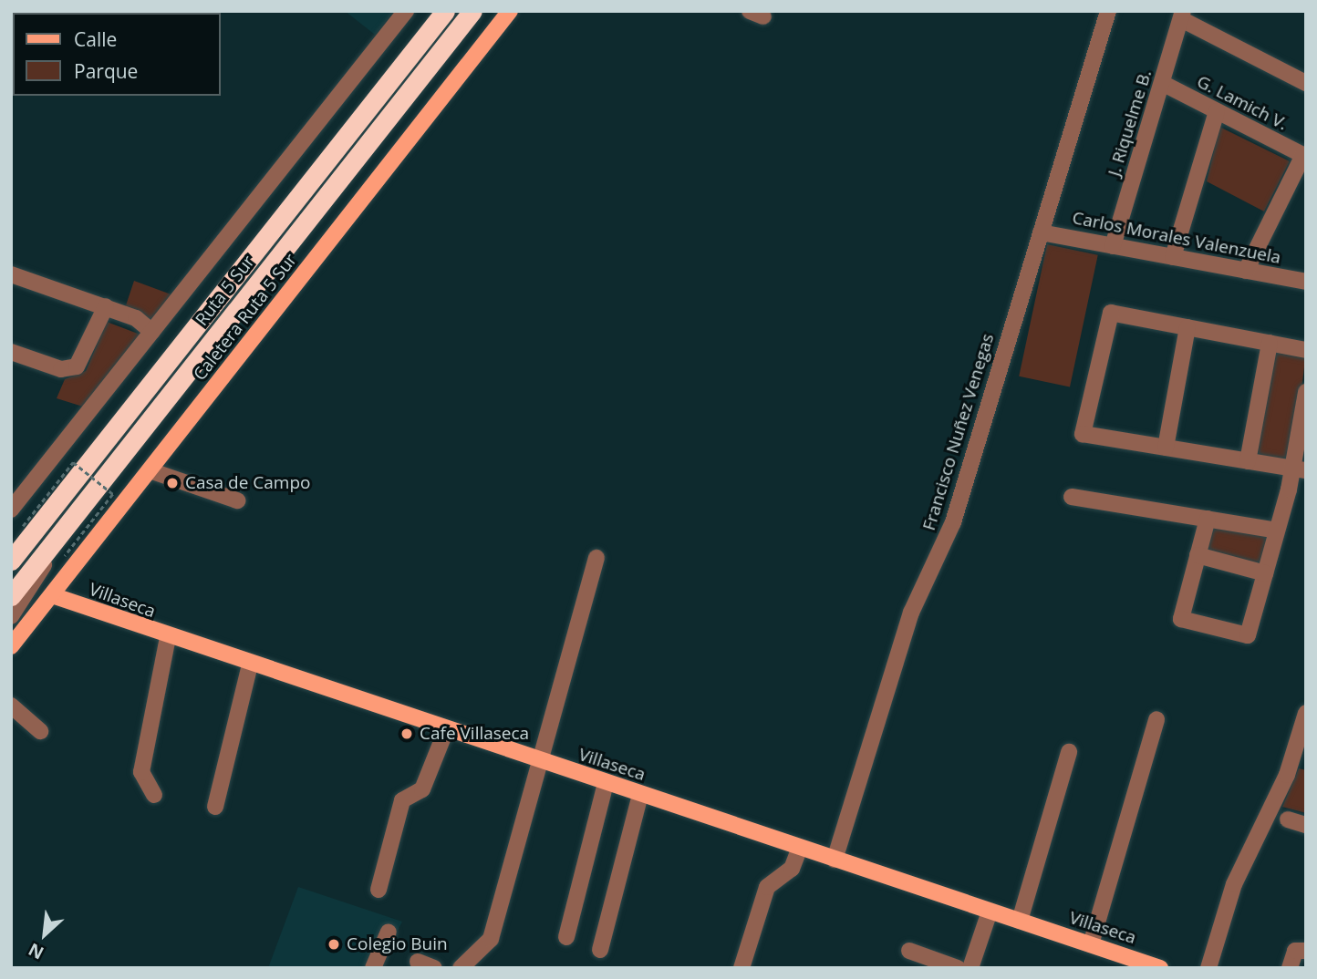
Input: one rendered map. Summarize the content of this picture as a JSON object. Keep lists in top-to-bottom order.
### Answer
{
  "streets": {
    "highway": ["Ruta 5 Sur"],
    "main road": ["Caletera Ruta 5 Sur", "Villaseca"],
    "street": [
      "G. Lamich V.",
      "J. Riquelme B.",
      "Carlos Morales Valenzuela",
      "Francisco Nuñez Venegas"
    ]
  },
  "crossings": [
    ["G. Lamich V.", "J. Riquelme B."],
    ["J. Riquelme B.", "Carlos Morales Valenzuela"],
    ["Carlos Morales Valenzuela", "Francisco Nuñez Venegas"],
    ["Caletera Ruta 5 Sur", "Villaseca"],
    ["Francisco Nuñez Venegas", "Villaseca"]
  ],
  "places": ["Casa de Campo", "Cafe Villaseca", "Colegio Buin"],
  "legend": ["Calle", "Parque"],
  "north": "bottom left"
}
